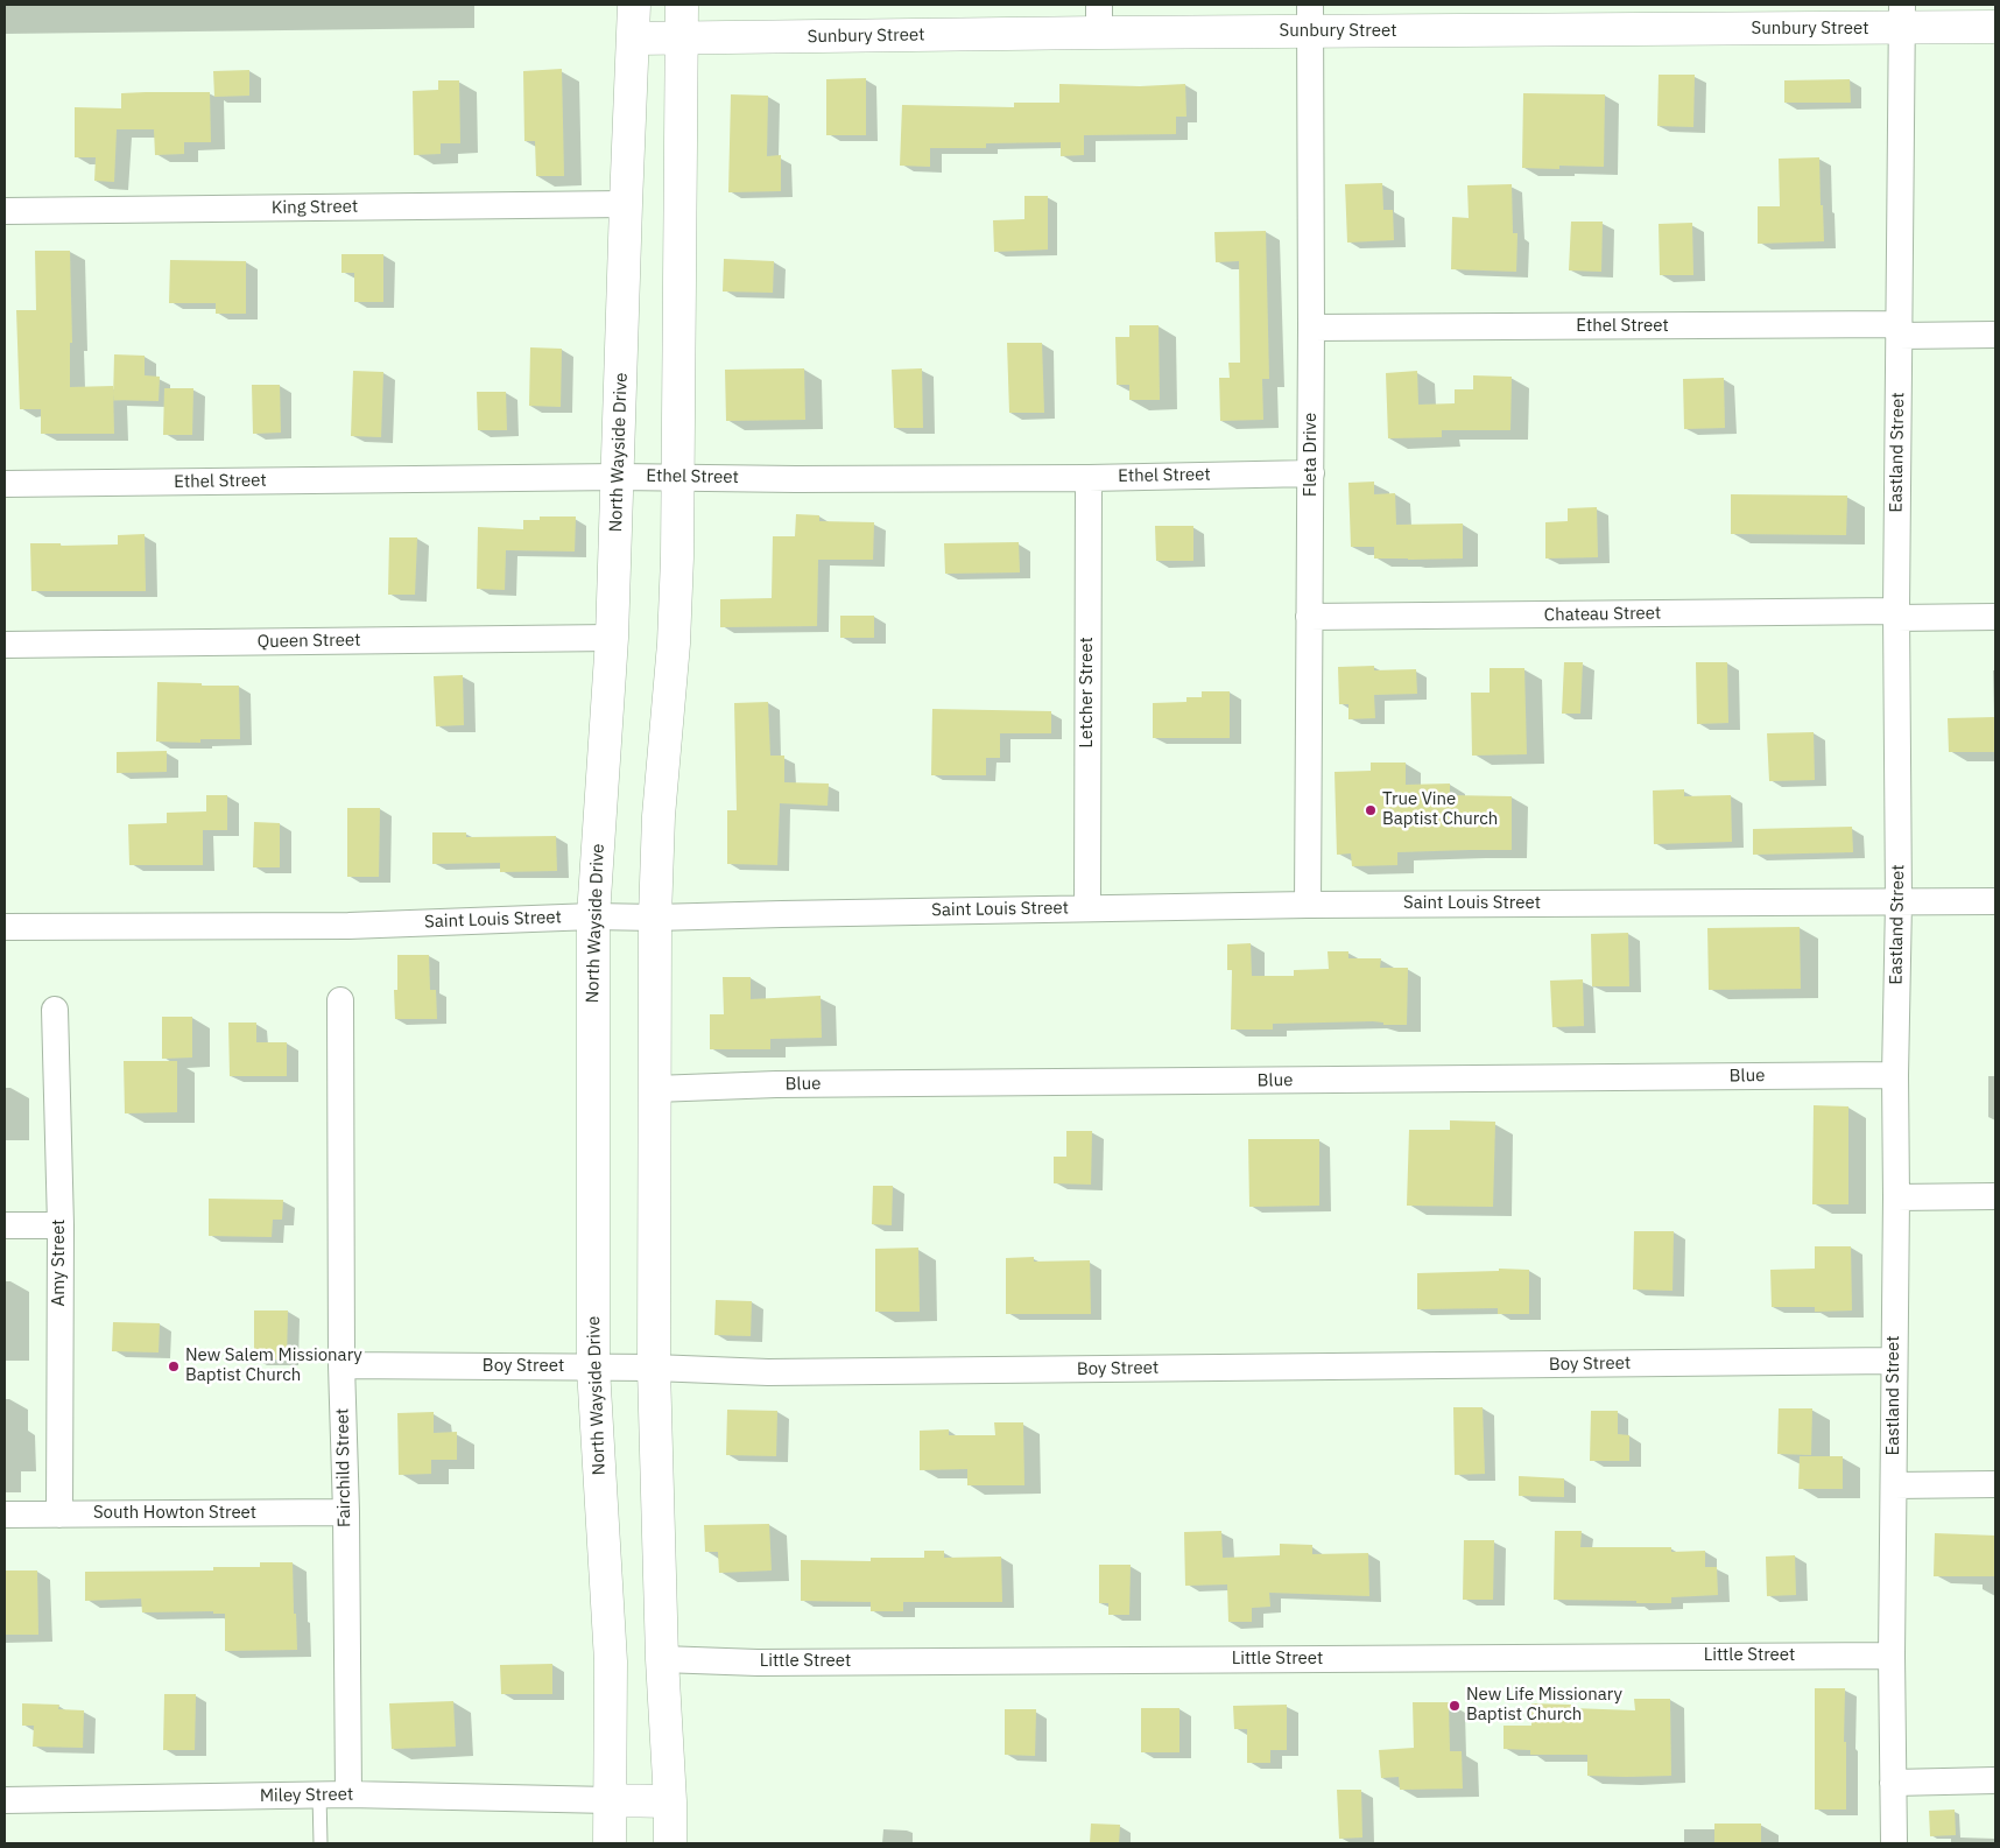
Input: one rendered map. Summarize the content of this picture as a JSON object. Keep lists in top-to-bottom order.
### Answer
{
  "streets": {
    "main road": ["Sunbury Street", "North Wayside Drive"],
    "street": [
      "King Street",
      "Ethel Street",
      "Eastland Street",
      "Fleta Drive",
      "Chateau Street",
      "Queen Street",
      "Letcher Street",
      "Saint Louis Street",
      "Blue",
      "Amy Street",
      "Boy Street",
      "Fairchild Street",
      "South Howton Street",
      "Little Street",
      "Miley Street"
    ]
  },
  "crossings": [
    ["Sunbury Street", "North Wayside Drive"],
    ["Sunbury Street", "Eastland Street"],
    ["Sunbury Street", "Fleta Drive"],
    ["King Street", "North Wayside Drive"],
    ["Ethel Street", "North Wayside Drive"],
    ["Ethel Street", "Eastland Street"],
    ["Ethel Street", "Fleta Drive"],
    ["Ethel Street", "Letcher Street"],
    ["North Wayside Drive", "Queen Street"],
    ["North Wayside Drive", "Saint Louis Street"],
    ["North Wayside Drive", "Boy Street"],
    ["North Wayside Drive", "Miley Street"],
    ["Eastland Street", "Chateau Street"],
    ["Eastland Street", "Saint Louis Street"],
    ["Eastland Street", "Blue"],
    ["Eastland Street", "Boy Street"],
    ["Eastland Street", "Little Street"],
    ["Fleta Drive", "Chateau Street"],
    ["Fleta Drive", "Saint Louis Street"],
    ["Letcher Street", "Saint Louis Street"],
    ["Amy Street", "South Howton Street"],
    ["Boy Street", "Fairchild Street"],
    ["Fairchild Street", "South Howton Street"],
    ["Fairchild Street", "Miley Street"]
  ],
  "places": ["True Vine Baptist Church", "New Salem Missionary Baptist Church", "New Life Missionary Baptist Church"]
}
